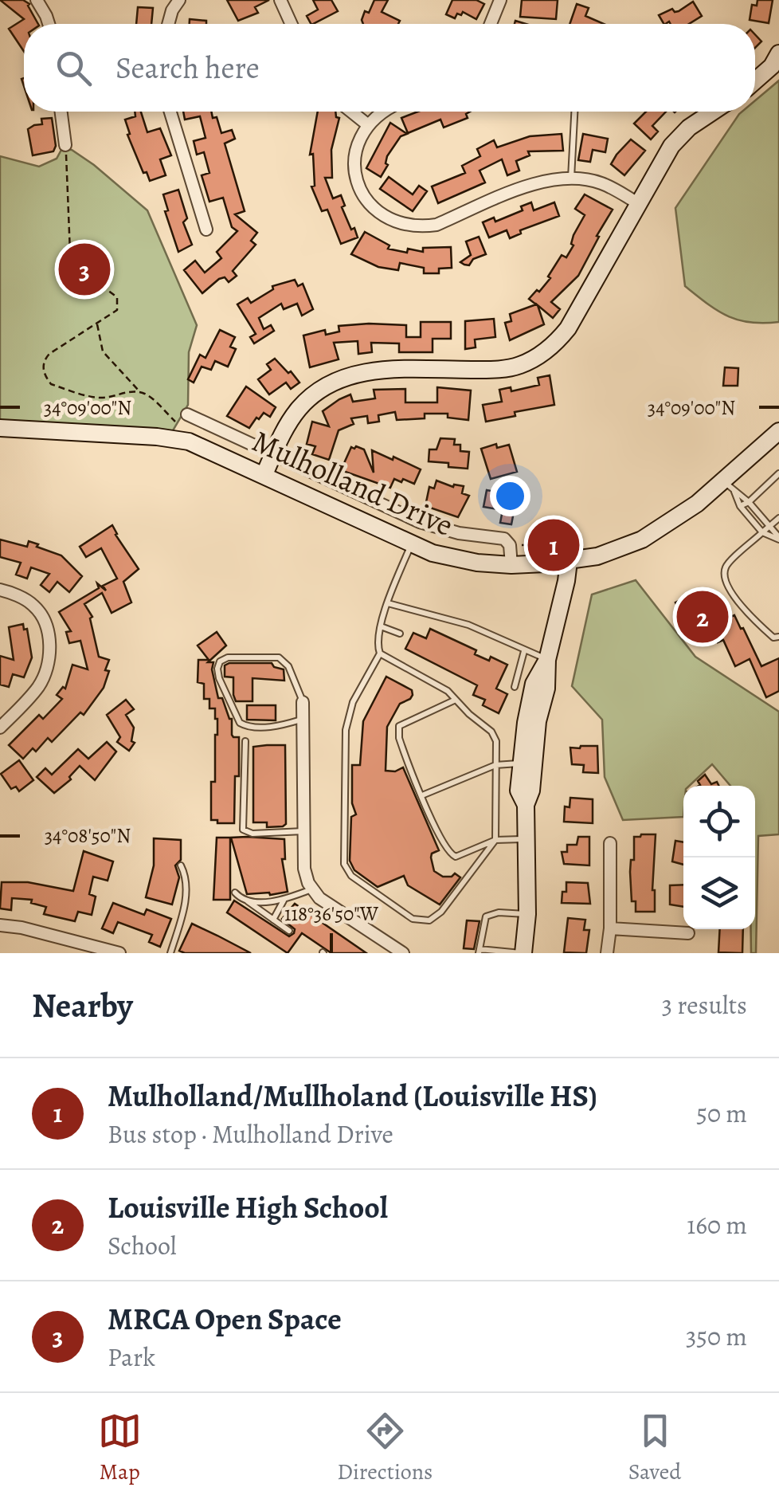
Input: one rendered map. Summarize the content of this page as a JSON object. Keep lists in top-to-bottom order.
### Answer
{
  "streets": {
    "main road": ["Mulholland Drive"]
  },
  "page": {
    "search": "Search here",
    "pins": ["3", "1", "2"],
    "heading": ["Nearby", "3 results"],
    "list": [
      {
        "mark": "1",
        "name": "Mulholland/Mullholand (Louisville HS)",
        "note": "Bus stop · Mulholland Drive",
        "value": "50 m"
      },
      {
        "mark": "2",
        "name": "Louisville High School",
        "note": "School",
        "value": "160 m"
      },
      {
        "mark": "3",
        "name": "MRCA Open Space",
        "note": "Park",
        "value": "350 m"
      }
    ],
    "nav": ["Map", "Directions", "Saved"]
  },
  "coordinates": ["34°09'00\"N", "34°08'50\"N", "118°36'50\"W"]
}
